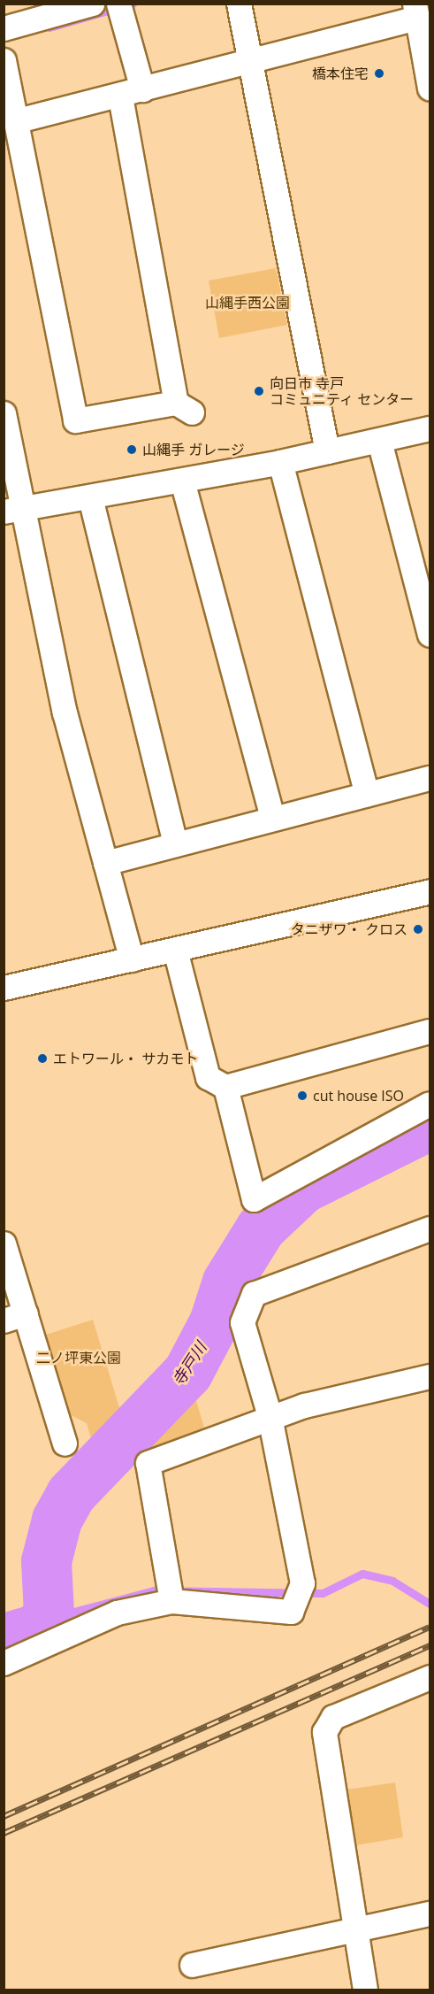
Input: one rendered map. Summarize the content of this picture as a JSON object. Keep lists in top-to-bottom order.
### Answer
{
  "water": ["寺戸川"],
  "parks": ["山縄手西公園", "二ノ坪東公園"],
  "places": [
    "橋本住宅",
    "向日市 寺戸 コミュニティ センター",
    "山縄手 ガレージ",
    "タニザワ・ クロス",
    "エトワール・ サカモト",
    "cut house ISO"
  ]
}
